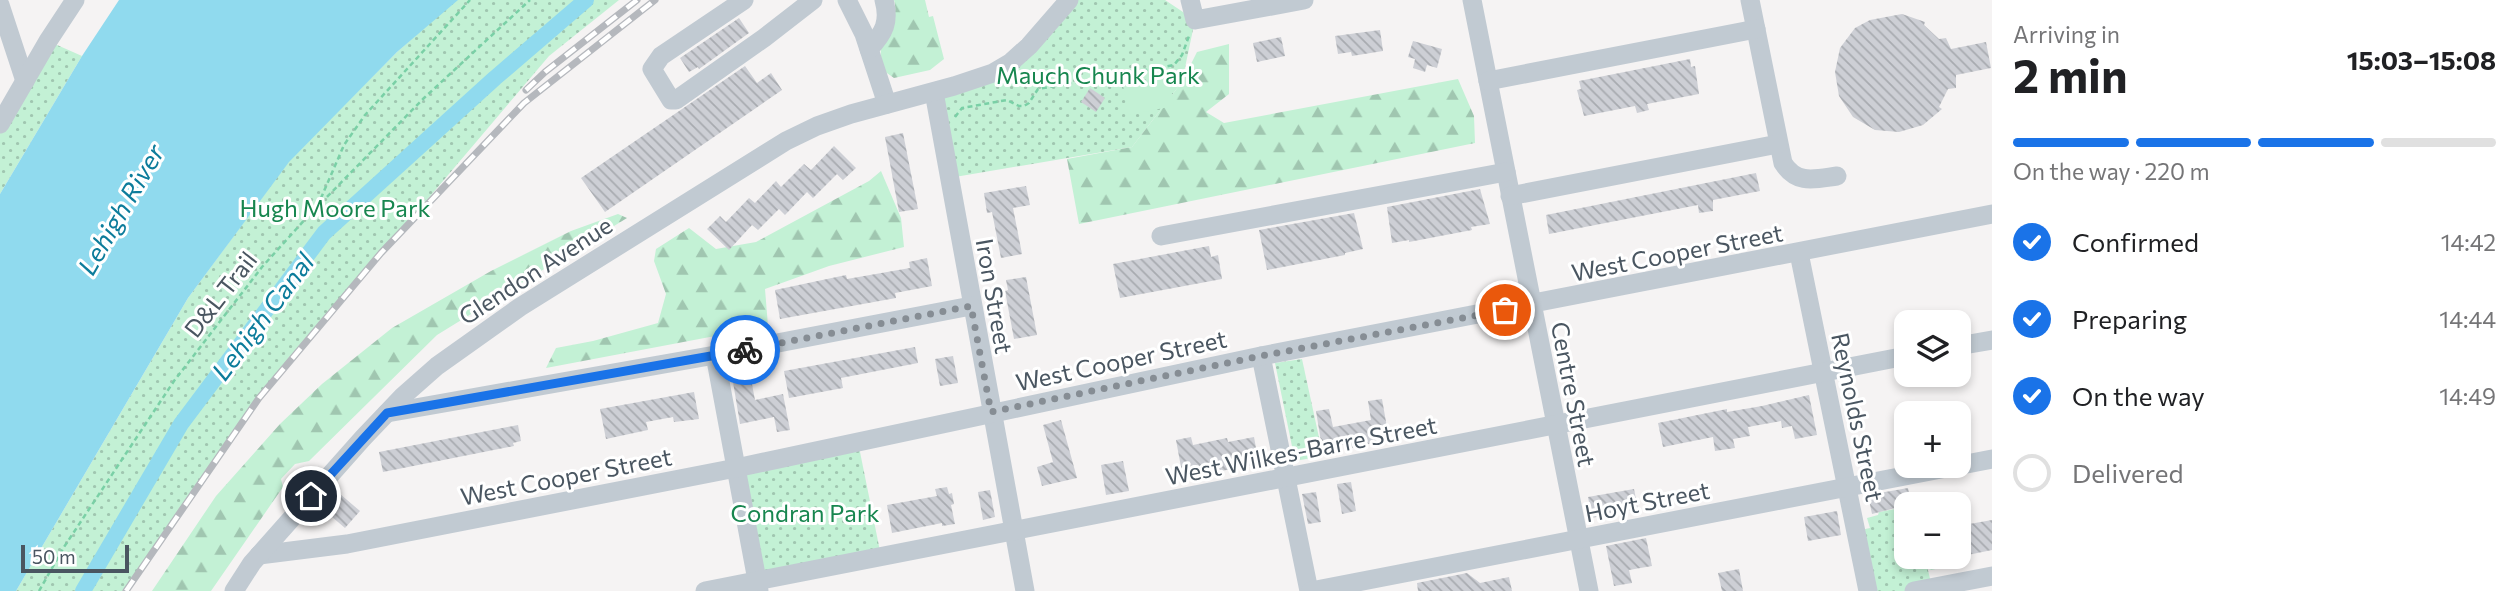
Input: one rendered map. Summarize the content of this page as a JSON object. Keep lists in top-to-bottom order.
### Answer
{
  "streets": {
    "street": [
      "West Cooper Street",
      "Glendon Avenue",
      "Iron Street",
      "Centre Street",
      "Reynolds Street",
      "West Wilkes-Barre Street",
      "Hoyt Street"
    ],
    "path": ["D&L Trail"]
  },
  "crossings": [
    ["West Cooper Street", "Glendon Avenue"],
    ["West Cooper Street", "Iron Street"],
    ["West Cooper Street", "Centre Street"],
    ["West Cooper Street", "Reynolds Street"],
    ["Glendon Avenue", "Iron Street"],
    ["Iron Street", "West Wilkes-Barre Street"],
    ["Centre Street", "West Wilkes-Barre Street"],
    ["Centre Street", "Hoyt Street"],
    ["Reynolds Street", "West Wilkes-Barre Street"],
    ["Reynolds Street", "Hoyt Street"]
  ],
  "water": ["Lehigh River", "Lehigh Canal"],
  "parks": ["Mauch Chunk Park", "Hugh Moore Park", "Condran Park"],
  "scale_bar": "50 m",
  "page": {
    "heading": ["2 min", "Arriving in", "15:03–15:08"],
    "bar": "On the way · 220 m",
    "list": [
      ["Confirmed", "14:42"],
      ["Preparing", "14:44"],
      ["On the way", "14:49"],
      "Delivered"
    ],
    "map_buttons": ["+", "−"],
    "scale": "50 m"
  }
}
